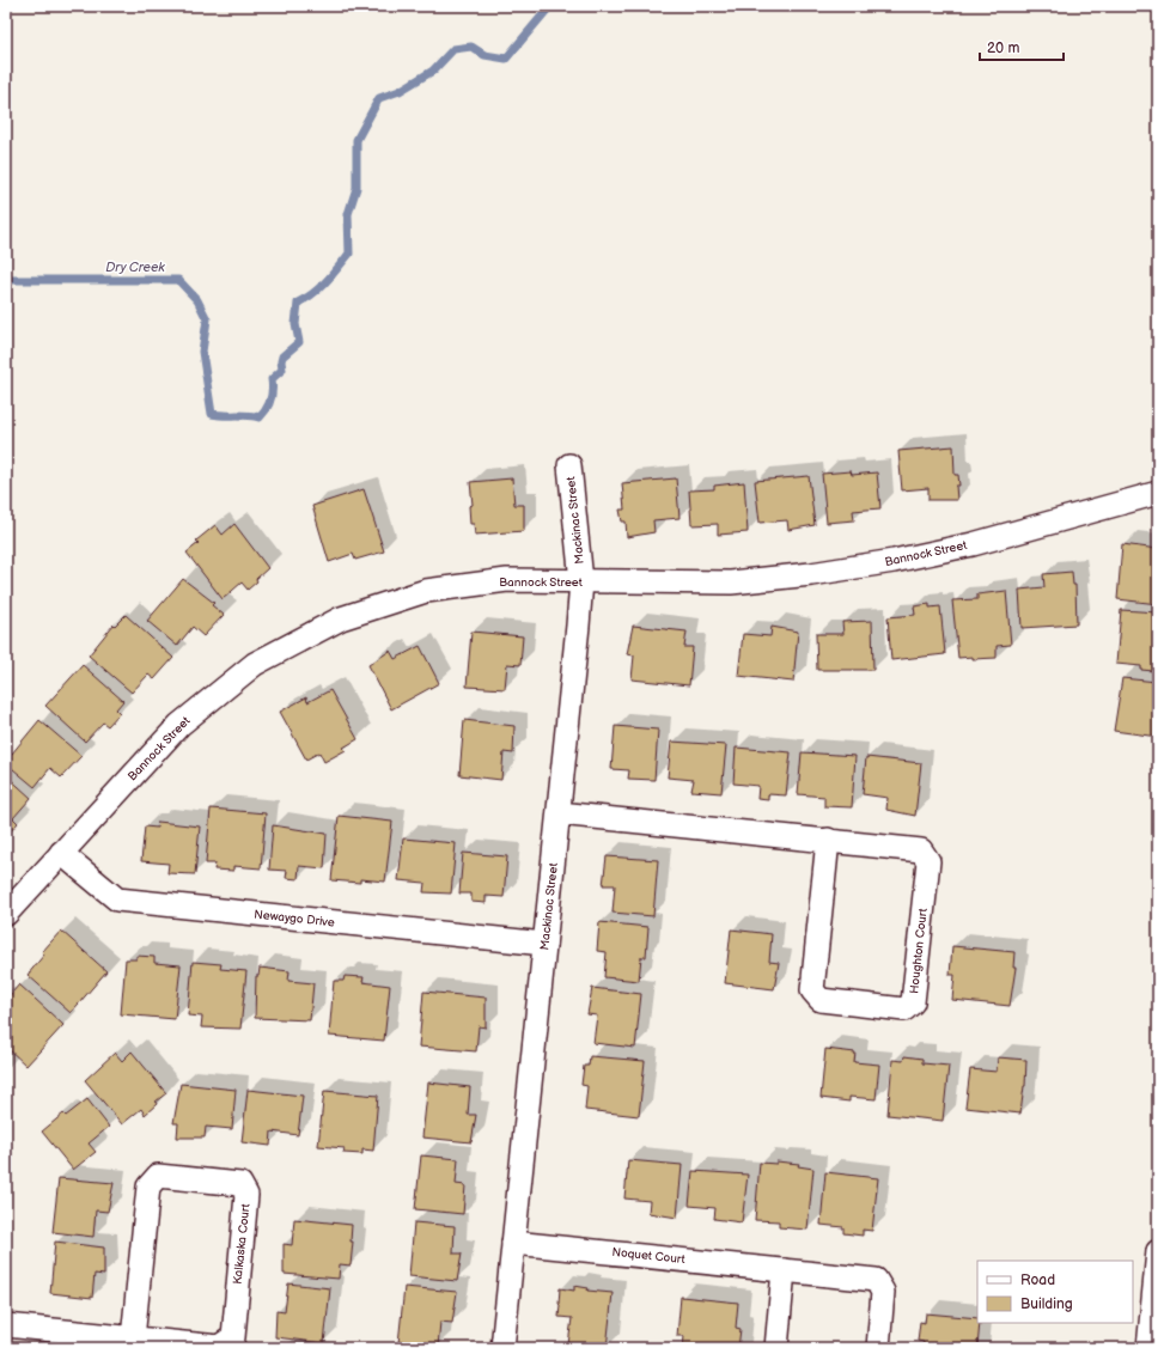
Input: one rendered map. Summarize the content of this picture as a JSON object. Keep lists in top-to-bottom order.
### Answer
{
  "streets": {
    "street": [
      "Mackinac Street",
      "Bannock Street",
      "Newaygo Drive",
      "Houghton Court",
      "Kalkaska Court",
      "Noquet Court"
    ]
  },
  "crossings": [
    ["Mackinac Street", "Bannock Street"],
    ["Mackinac Street", "Newaygo Drive"],
    ["Mackinac Street", "Houghton Court"],
    ["Mackinac Street", "Noquet Court"],
    ["Bannock Street", "Newaygo Drive"]
  ],
  "water": ["Dry Creek"],
  "legend": ["Road", "Building"],
  "scale_bar": "20 m"
}
